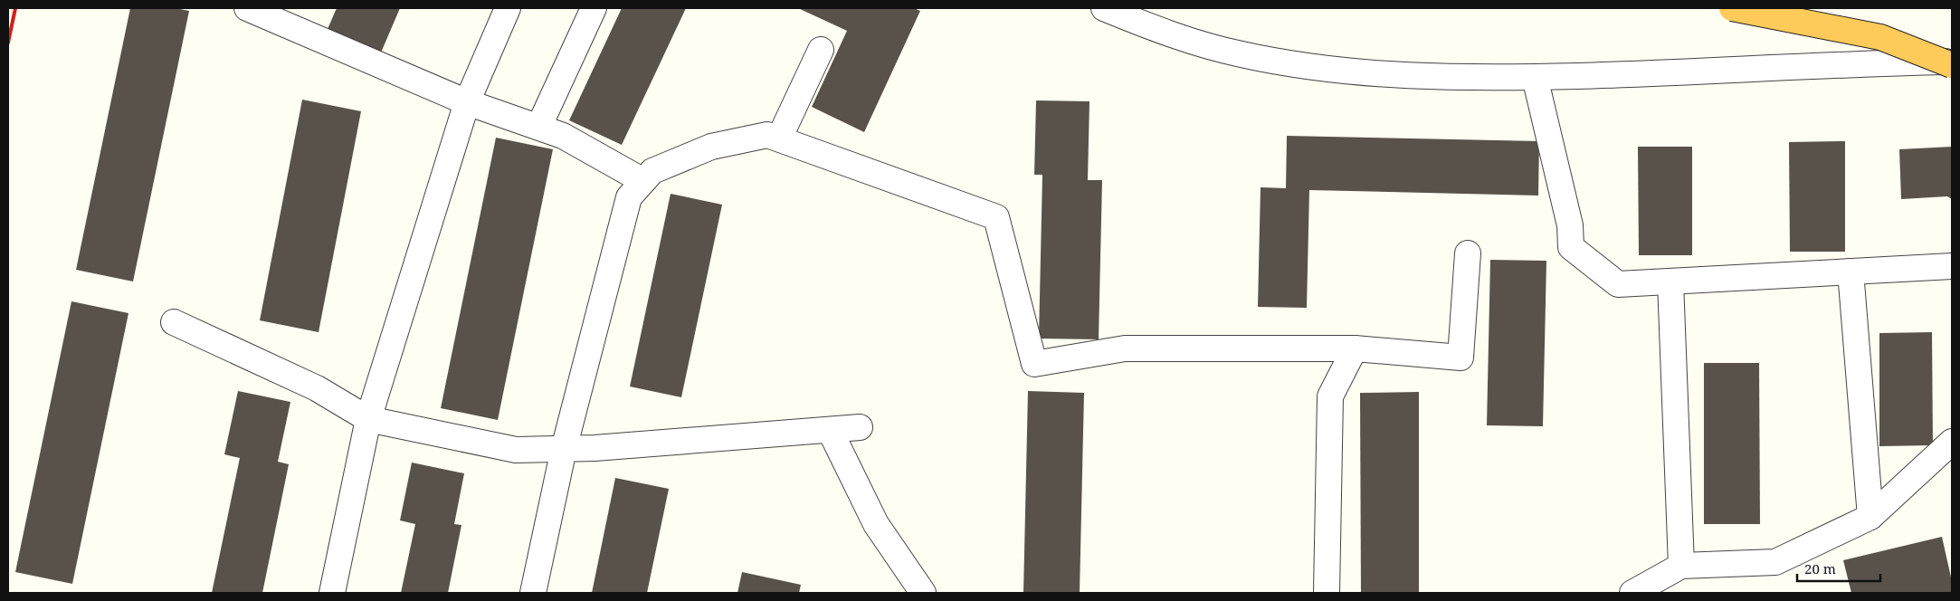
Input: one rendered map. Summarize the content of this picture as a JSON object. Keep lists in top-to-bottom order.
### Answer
{
  "scale_bar": "20 m"
}
